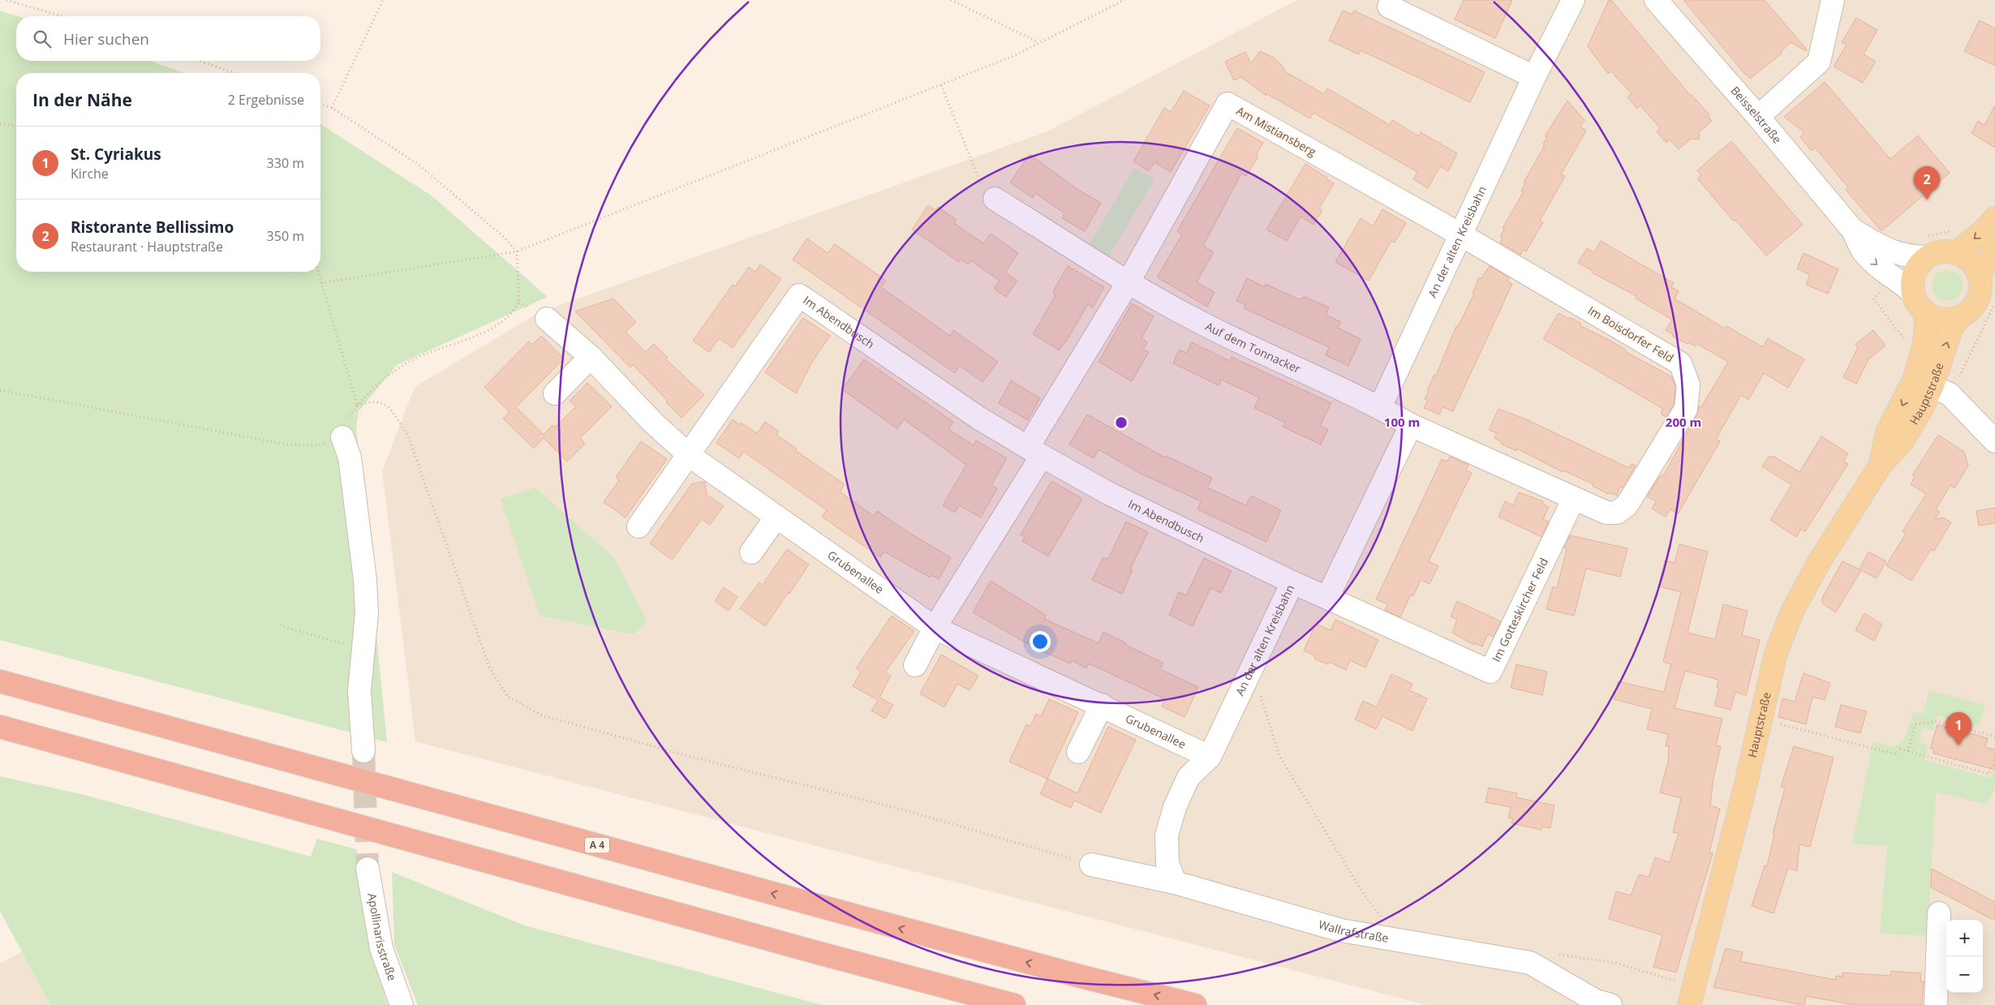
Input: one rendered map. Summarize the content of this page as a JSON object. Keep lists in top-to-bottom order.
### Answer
{
  "streets": {
    "highway": ["A 4"],
    "main road": ["Hauptstraße"],
    "street": [
      "Beisselstraße",
      "Am Mistiansberg",
      "An der alten Kreisbahn",
      "Im Abendbusch",
      "Im Boisdorfer Feld",
      "Auf dem Tonnacker",
      "Grubenallee",
      "Im Gotteskircher Feld",
      "Wallrafstraße",
      "Apollinarisstraße"
    ]
  },
  "crossings": [
    ["Beisselstraße", "Hauptstraße"],
    ["Am Mistiansberg", "An der alten Kreisbahn"],
    ["Am Mistiansberg", "Im Boisdorfer Feld"],
    ["Am Mistiansberg", "Auf dem Tonnacker"],
    ["An der alten Kreisbahn", "Im Abendbusch"],
    ["An der alten Kreisbahn", "Im Boisdorfer Feld"],
    ["An der alten Kreisbahn", "Auf dem Tonnacker"],
    ["An der alten Kreisbahn", "Grubenallee"],
    ["An der alten Kreisbahn", "Im Gotteskircher Feld"],
    ["An der alten Kreisbahn", "Wallrafstraße"],
    ["Im Abendbusch", "Grubenallee"],
    ["Im Boisdorfer Feld", "Auf dem Tonnacker"],
    ["Im Boisdorfer Feld", "Im Gotteskircher Feld"]
  ],
  "page": {
    "search": "Hier suchen",
    "heading": ["In der Nähe", "2 Ergebnisse"],
    "list": [
      {
        "mark": "1",
        "name": "St. Cyriakus",
        "note": "Kirche",
        "value": "330 m"
      },
      {
        "mark": "2",
        "name": "Ristorante Bellissimo",
        "note": "Restaurant · Hauptstraße",
        "value": "350 m"
      }
    ],
    "pins": ["2", "1"],
    "map_buttons": ["+", "−"]
  },
  "rings": ["100 m", "200 m"]
}
